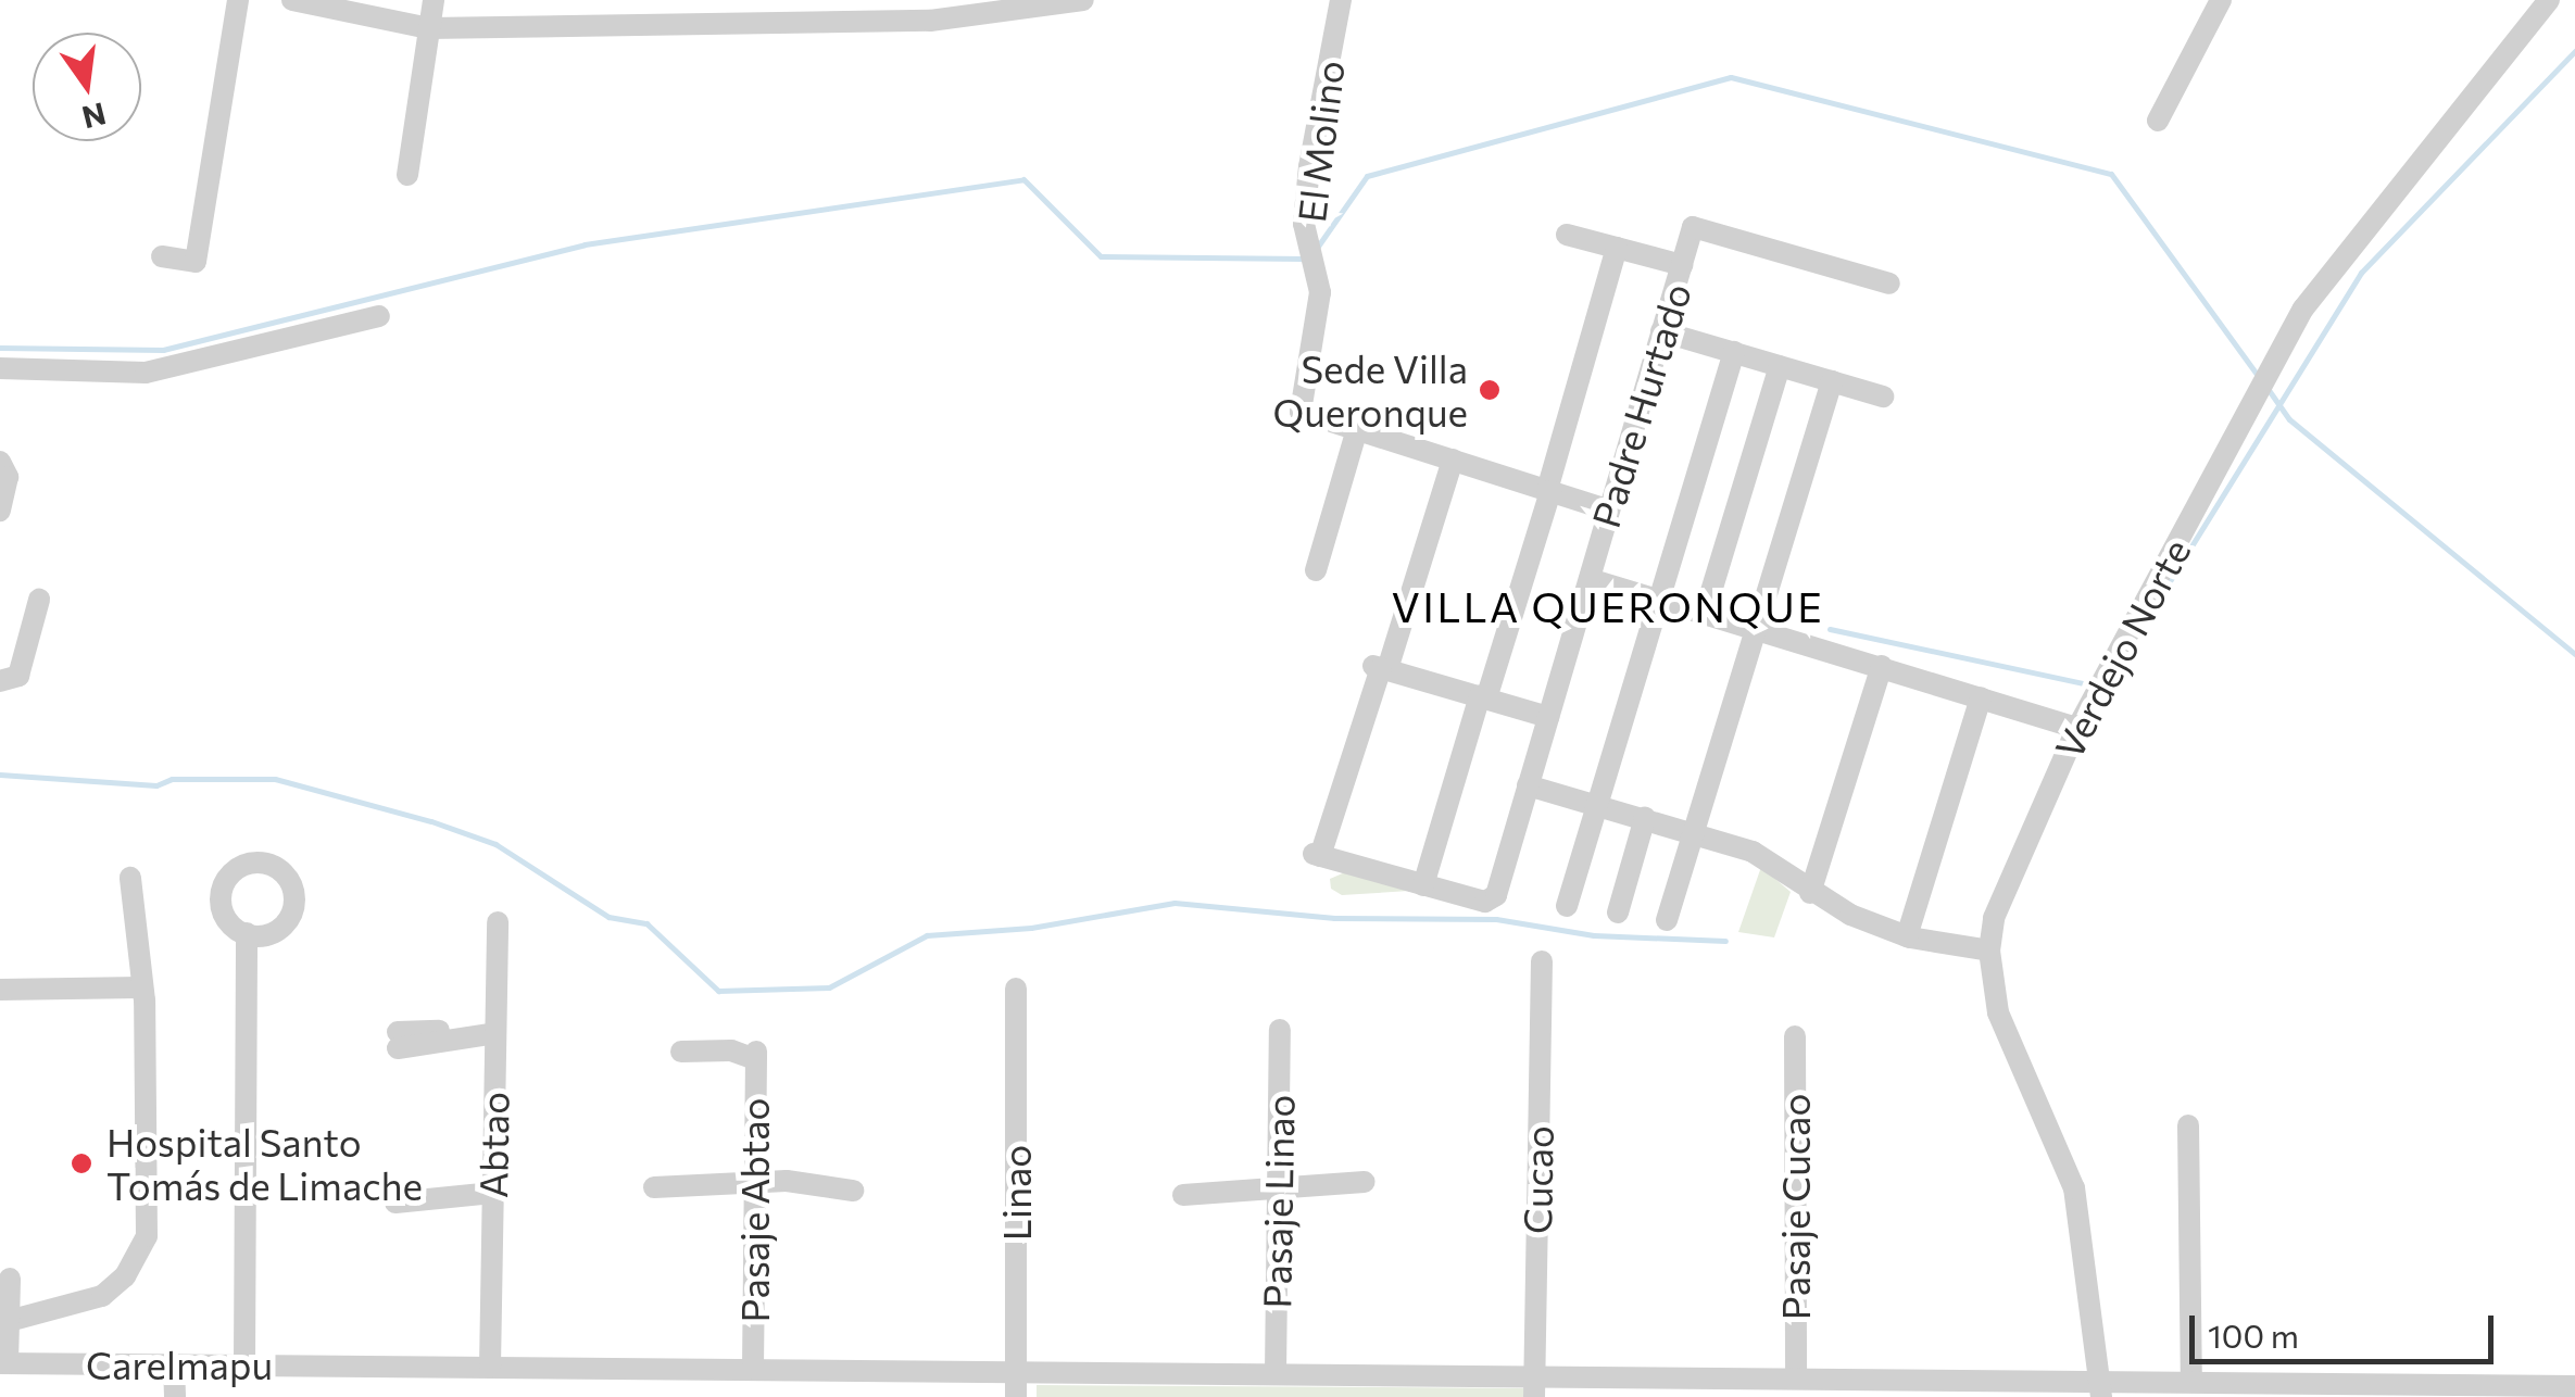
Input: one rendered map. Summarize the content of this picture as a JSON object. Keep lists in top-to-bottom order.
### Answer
{
  "streets": {
    "street": [
      "El Molino",
      "Padre Hurtado",
      "Verdejo Norte",
      "Abtao",
      "Cucao",
      "Linao",
      "Pasaje Linao",
      "Pasaje Cucao",
      "Pasaje Abtao",
      "Carelmapu"
    ]
  },
  "crossings": [
    ["Verdejo Norte", "Carelmapu"],
    ["Abtao", "Carelmapu"],
    ["Cucao", "Carelmapu"],
    ["Linao", "Carelmapu"],
    ["Pasaje Linao", "Carelmapu"],
    ["Pasaje Cucao", "Carelmapu"],
    ["Pasaje Abtao", "Carelmapu"]
  ],
  "districts": ["VILLA QUERONQUE"],
  "places": ["Sede Villa Queronque", "Hospital Santo Tomás de Limache"],
  "scale_bar": "100 m",
  "north": "bottom"
}
